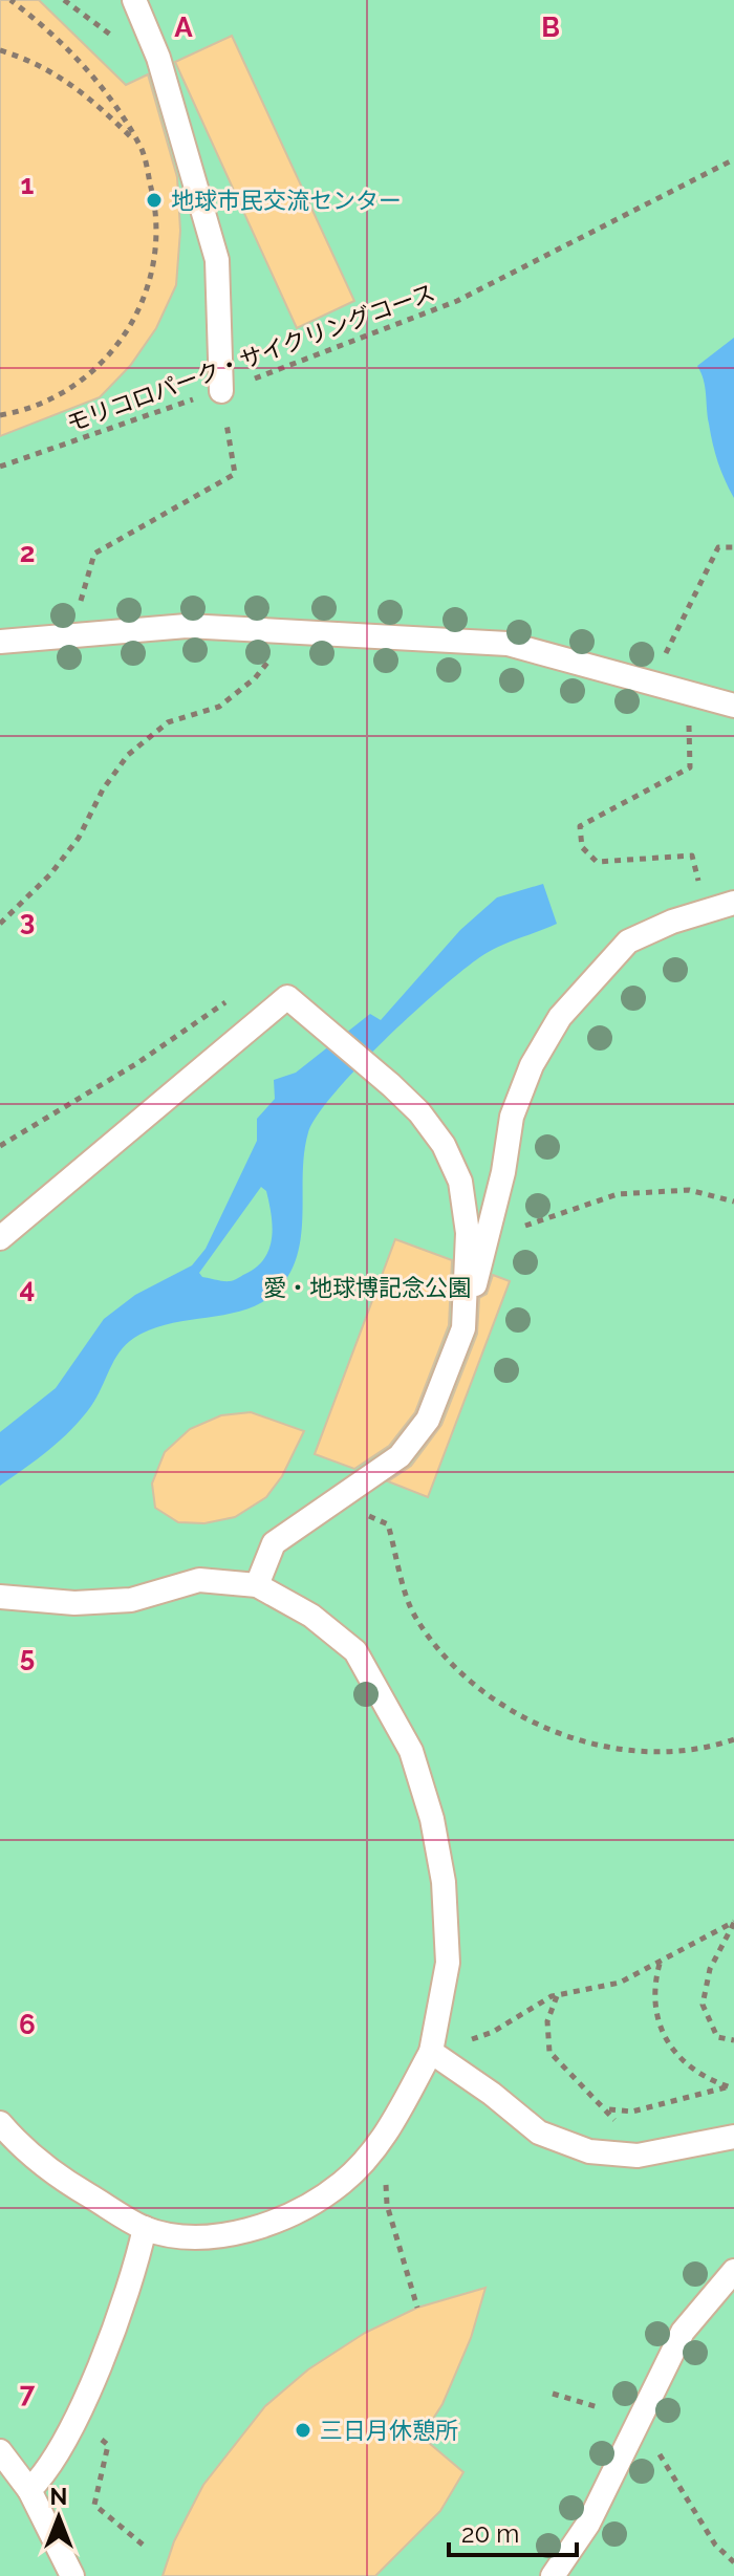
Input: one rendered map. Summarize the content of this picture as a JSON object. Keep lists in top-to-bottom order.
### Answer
{
  "streets": {
    "path": ["モリコロパーク・サイクリングコース"]
  },
  "parks": ["愛・地球博記念公園"],
  "places": ["地球市民交流センター", "三日月休憩所"],
  "scale_bar": "20 m",
  "north": "top",
  "grid": {
    "columns": ["A", "B"],
    "rows": [
      "1",
      "2",
      "3",
      "4",
      "5",
      "6",
      "7"
    ]
  }
}
